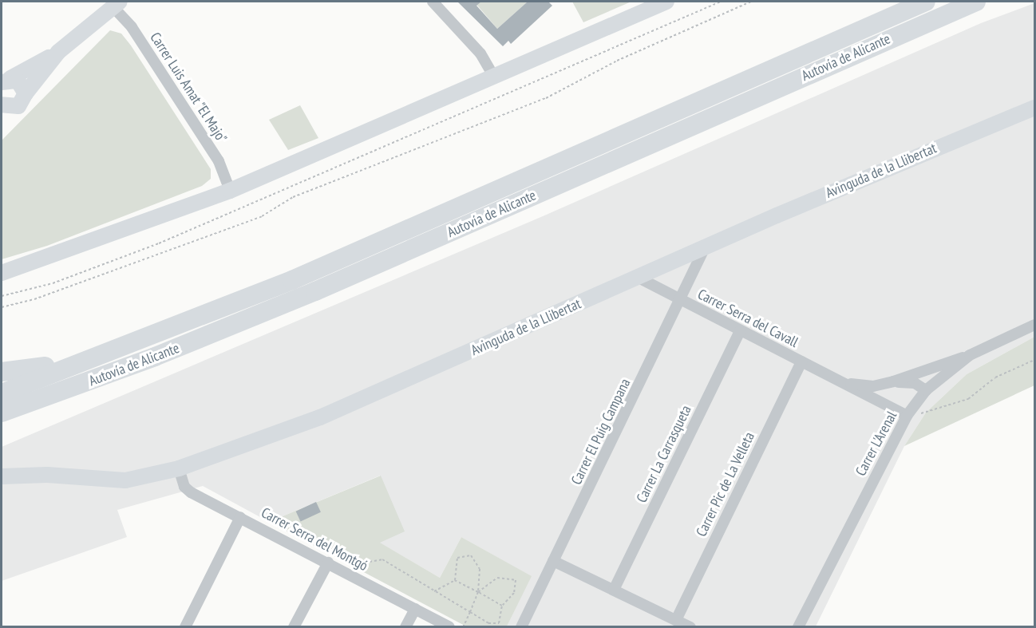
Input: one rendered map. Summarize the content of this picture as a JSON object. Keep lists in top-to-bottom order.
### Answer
{
  "streets": {
    "highway": ["Autovía de Alicante"],
    "street": [
      "Carrer Luis Amat \"El Majo\"",
      "Avinguda de la Llibertat",
      "Carrer Serra del Cavall",
      "Carrer El Puig Campana",
      "Carrer L'Arenal",
      "Carrer La Carrasqueta",
      "Carrer Pic de La Velleta",
      "Carrer Serra del Montgó"
    ]
  },
  "crossings": [
    ["Avinguda de la Llibertat", "Carrer Serra del Cavall"],
    ["Avinguda de la Llibertat", "Carrer El Puig Campana"],
    ["Avinguda de la Llibertat", "Carrer Serra del Montgó"],
    ["Carrer Serra del Cavall", "Carrer El Puig Campana"],
    ["Carrer Serra del Cavall", "Carrer L'Arenal"],
    ["Carrer Serra del Cavall", "Carrer La Carrasqueta"],
    ["Carrer Serra del Cavall", "Carrer Pic de La Velleta"]
  ]
}
